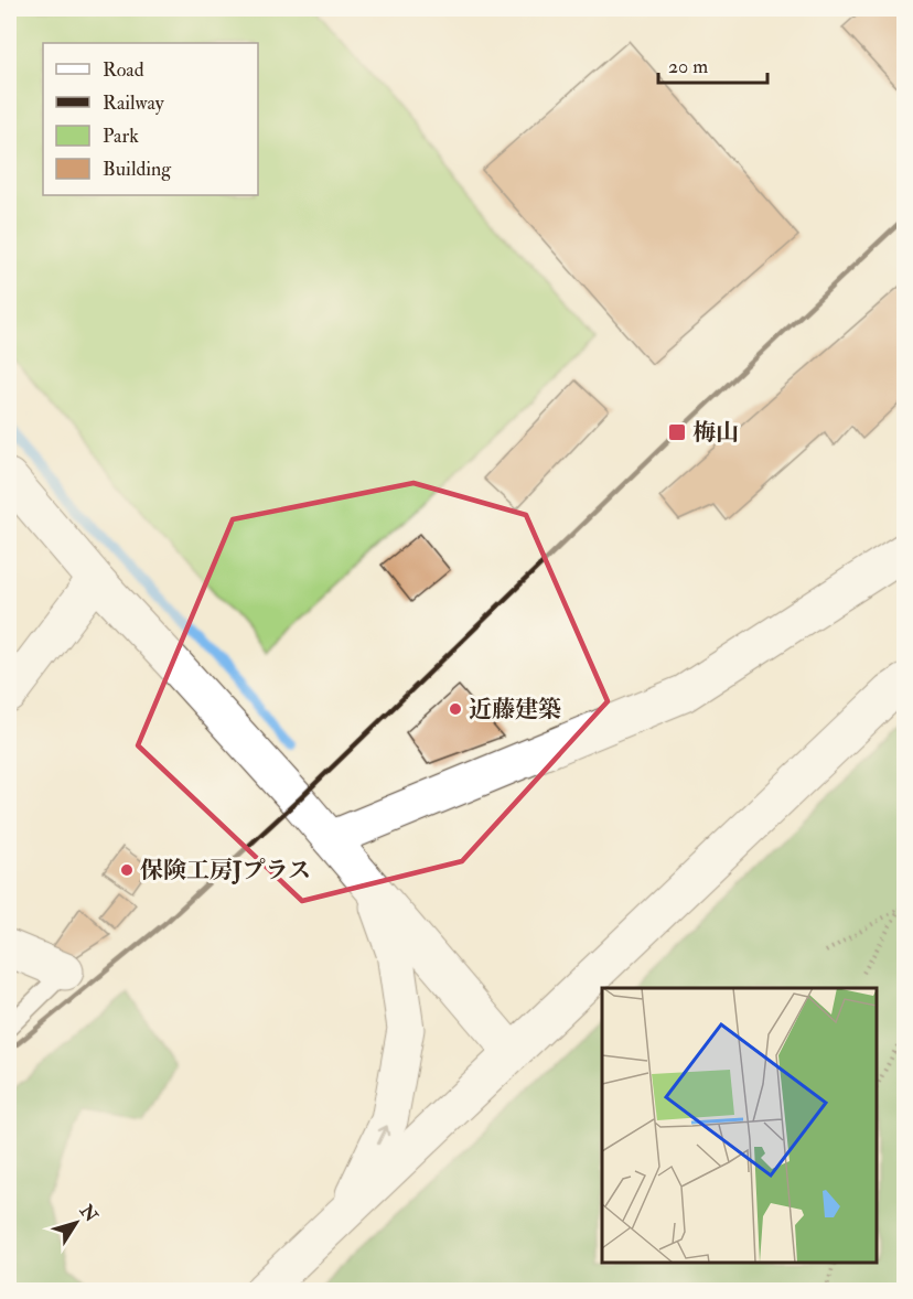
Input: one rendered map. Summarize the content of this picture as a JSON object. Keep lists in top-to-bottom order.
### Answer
{
  "places": {
    "transit": ["梅山"],
    "other": ["近藤建築", "保険工房Jプラス"]
  },
  "legend": [
    "Road",
    "Railway",
    "Park",
    "Building"
  ],
  "scale_bar": "20 m",
  "north": "top right"
}
